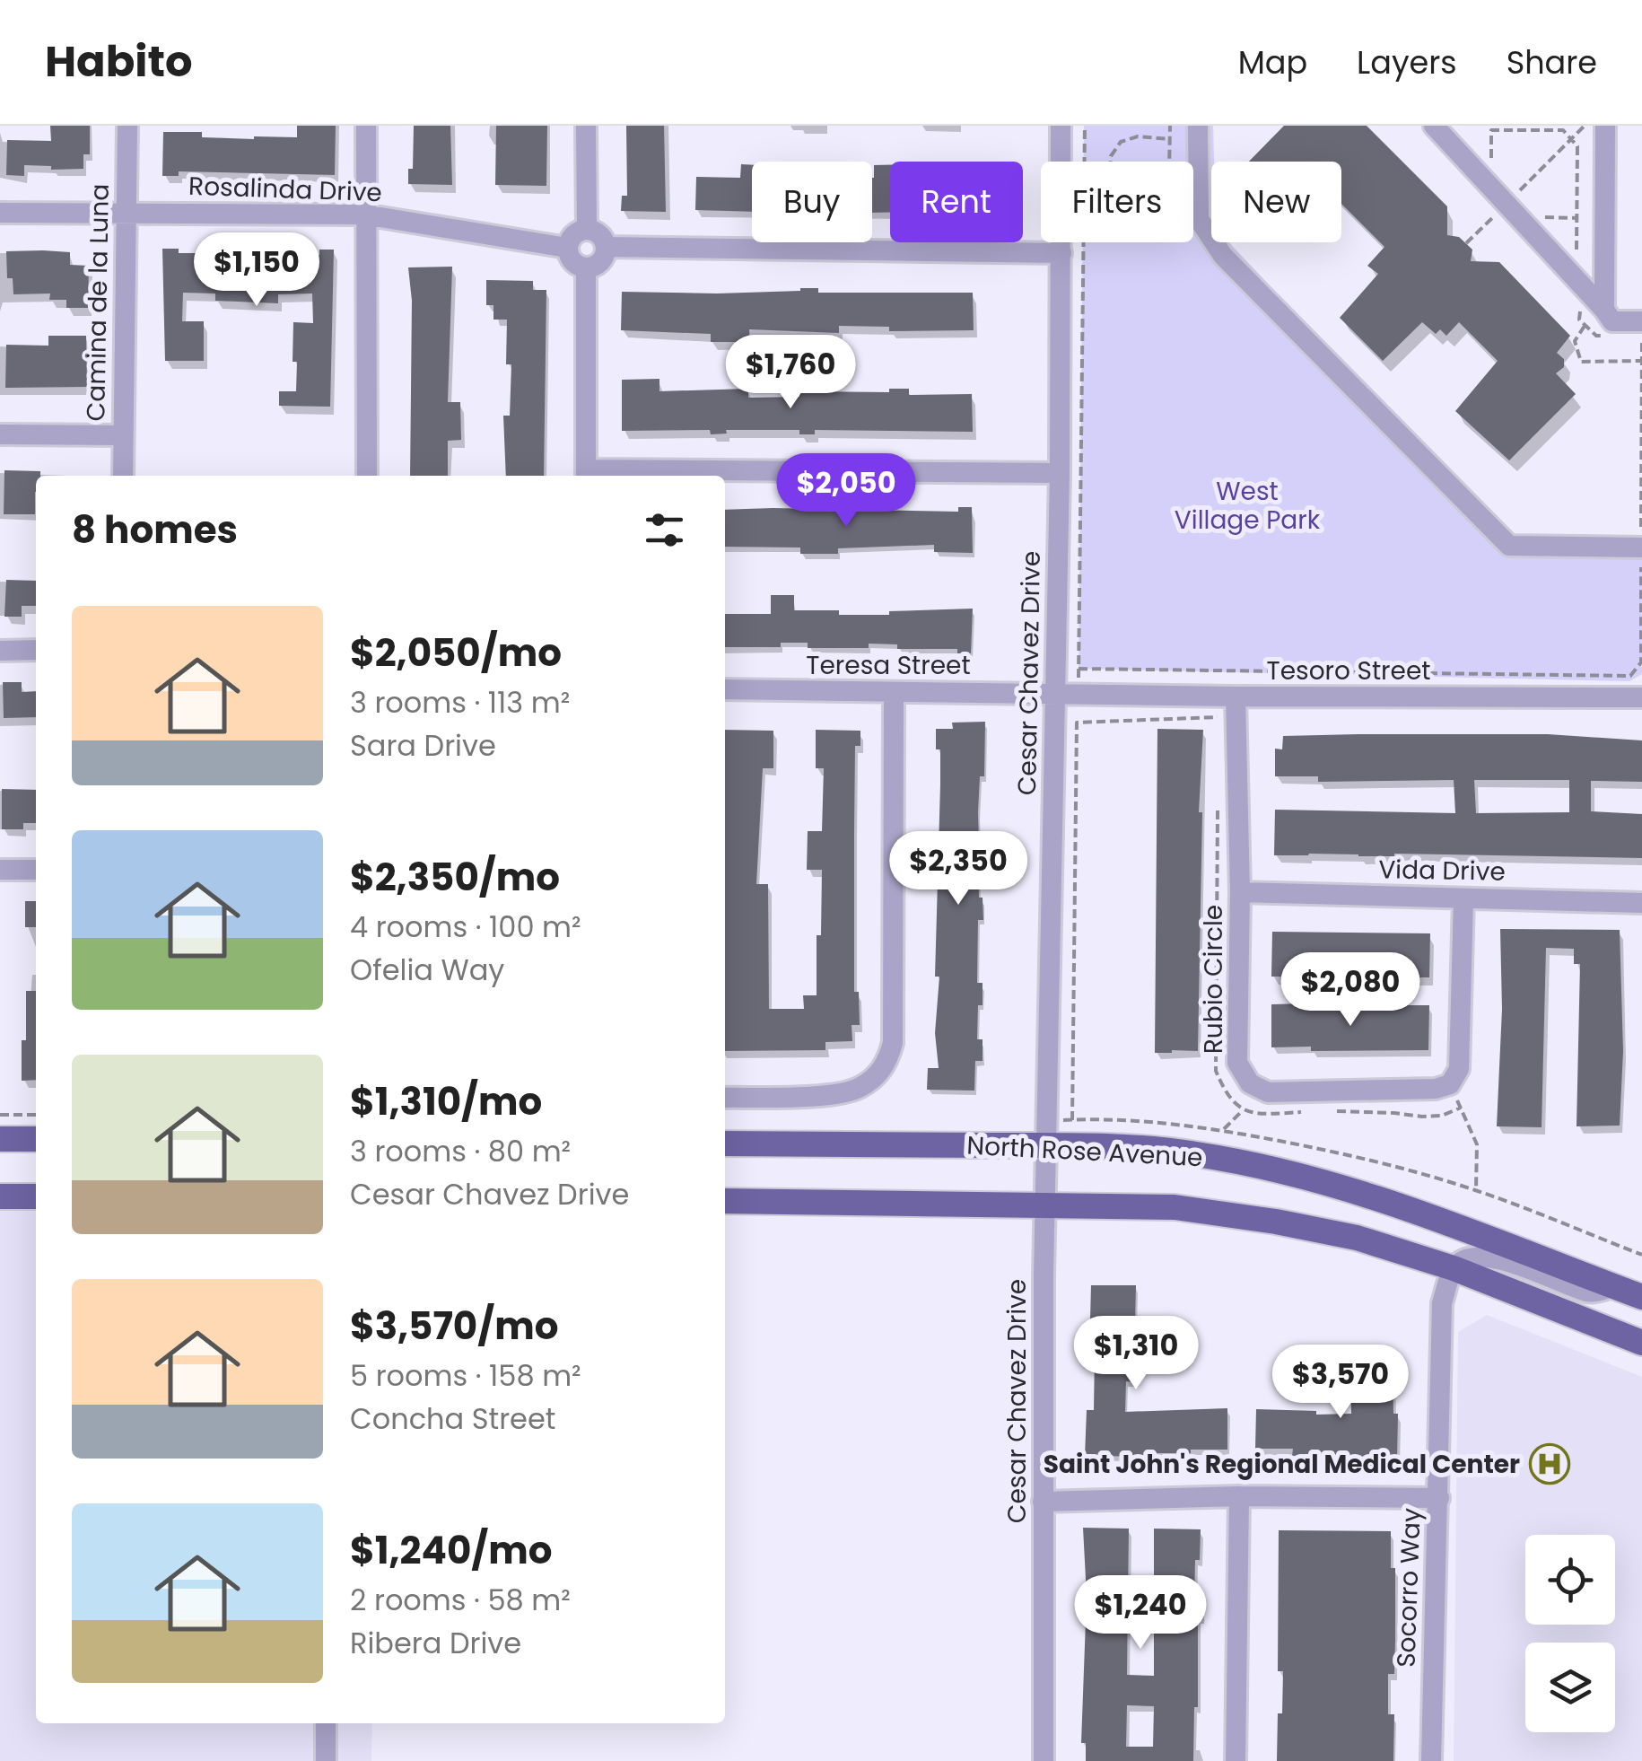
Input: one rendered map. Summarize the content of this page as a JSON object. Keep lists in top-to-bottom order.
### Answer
{
  "streets": {
    "main road": ["North Rose Avenue"],
    "street": [
      "Rosalinda Drive",
      "Camina de la Luna",
      "Teresa Street",
      "Tesoro Street",
      "Cesar Chavez Drive",
      "Vida Drive",
      "Rubio Circle",
      "Socorro Way"
    ]
  },
  "crossings": [
    ["Rosalinda Drive", "Camina de la Luna"],
    ["Teresa Street", "Tesoro Street"],
    ["Teresa Street", "Cesar Chavez Drive"],
    ["Tesoro Street", "Cesar Chavez Drive"],
    ["Tesoro Street", "Rubio Circle"],
    ["Cesar Chavez Drive", "North Rose Avenue"],
    ["Vida Drive", "Rubio Circle"],
    ["North Rose Avenue", "Socorro Way"]
  ],
  "parks": ["West Village Park"],
  "places": {
    "hospital": ["Saint John's Regional Medical Center"]
  },
  "page": {
    "header": "Habito",
    "nav": ["Map", "Layers", "Share"],
    "chip": [
      "Buy",
      "Rent",
      "Filters",
      "New"
    ],
    "price": [
      "$1,150",
      "$1,760",
      "$2,050",
      "$2,350",
      "$2,080",
      "$1,310",
      "$3,570",
      "$1,240"
    ],
    "heading": "8 homes",
    "list": [
      {
        "name": "$2,050/mo",
        "note": "3 rooms · 113 m² · Sara Drive"
      },
      {
        "name": "$2,350/mo",
        "note": "4 rooms · 100 m² · Ofelia Way"
      },
      {
        "name": "$1,310/mo",
        "note": "3 rooms · 80 m² · Cesar Chavez Drive"
      },
      {
        "name": "$3,570/mo",
        "note": "5 rooms · 158 m² · Concha Street"
      },
      {
        "name": "$1,240/mo",
        "note": "2 rooms · 58 m² · Ribera Drive"
      }
    ]
  }
}
